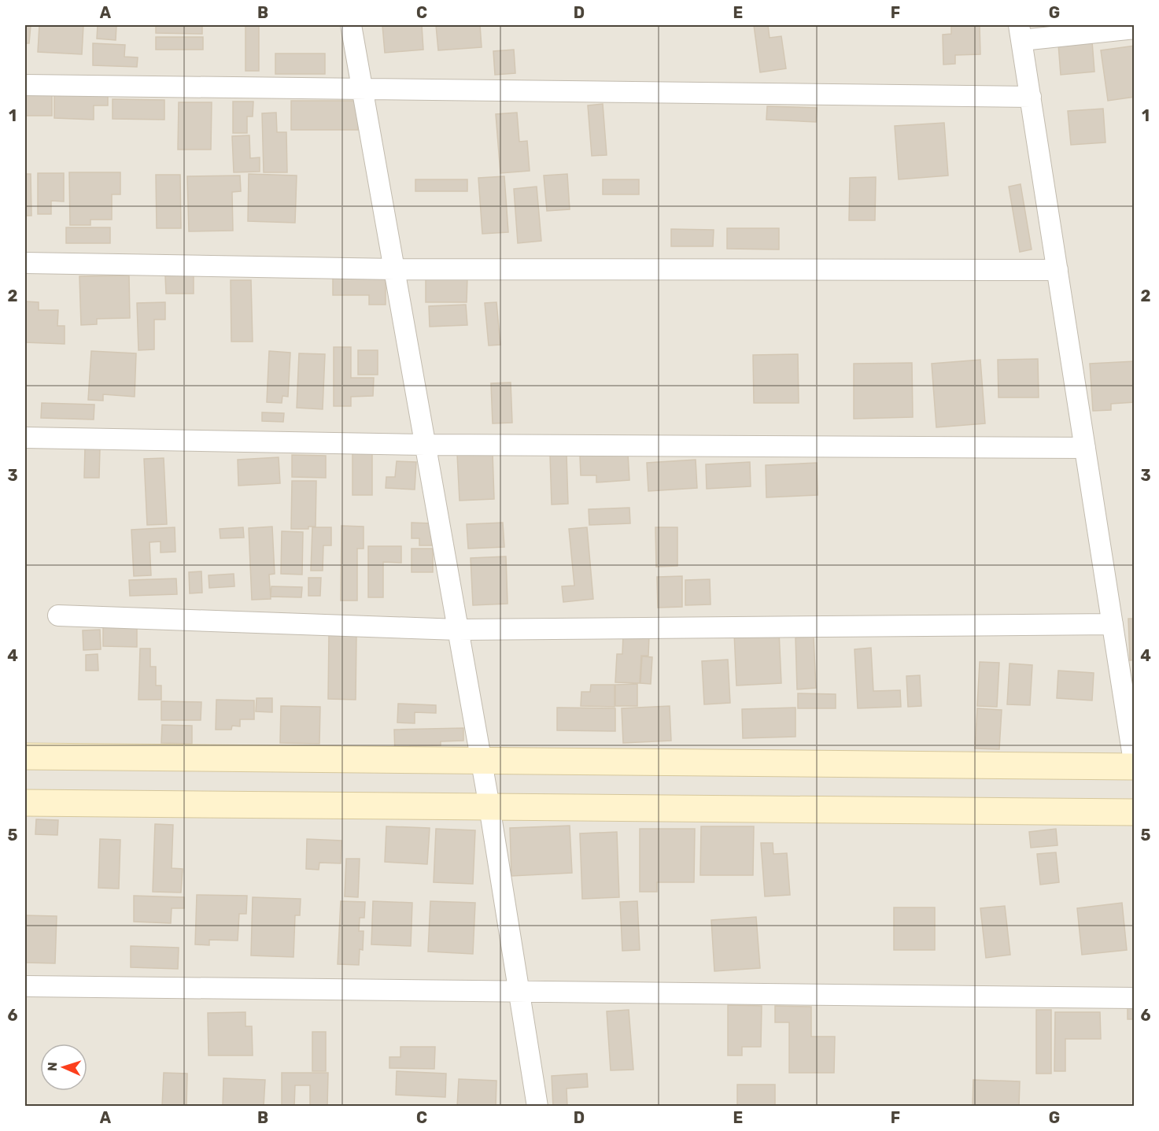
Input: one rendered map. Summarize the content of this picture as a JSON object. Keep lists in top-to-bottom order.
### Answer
{
  "north": "left",
  "grid": {
    "columns": [
      "A",
      "B",
      "C",
      "D",
      "E",
      "F",
      "G"
    ],
    "rows": [
      "1",
      "2",
      "3",
      "4",
      "5",
      "6"
    ]
  }
}
